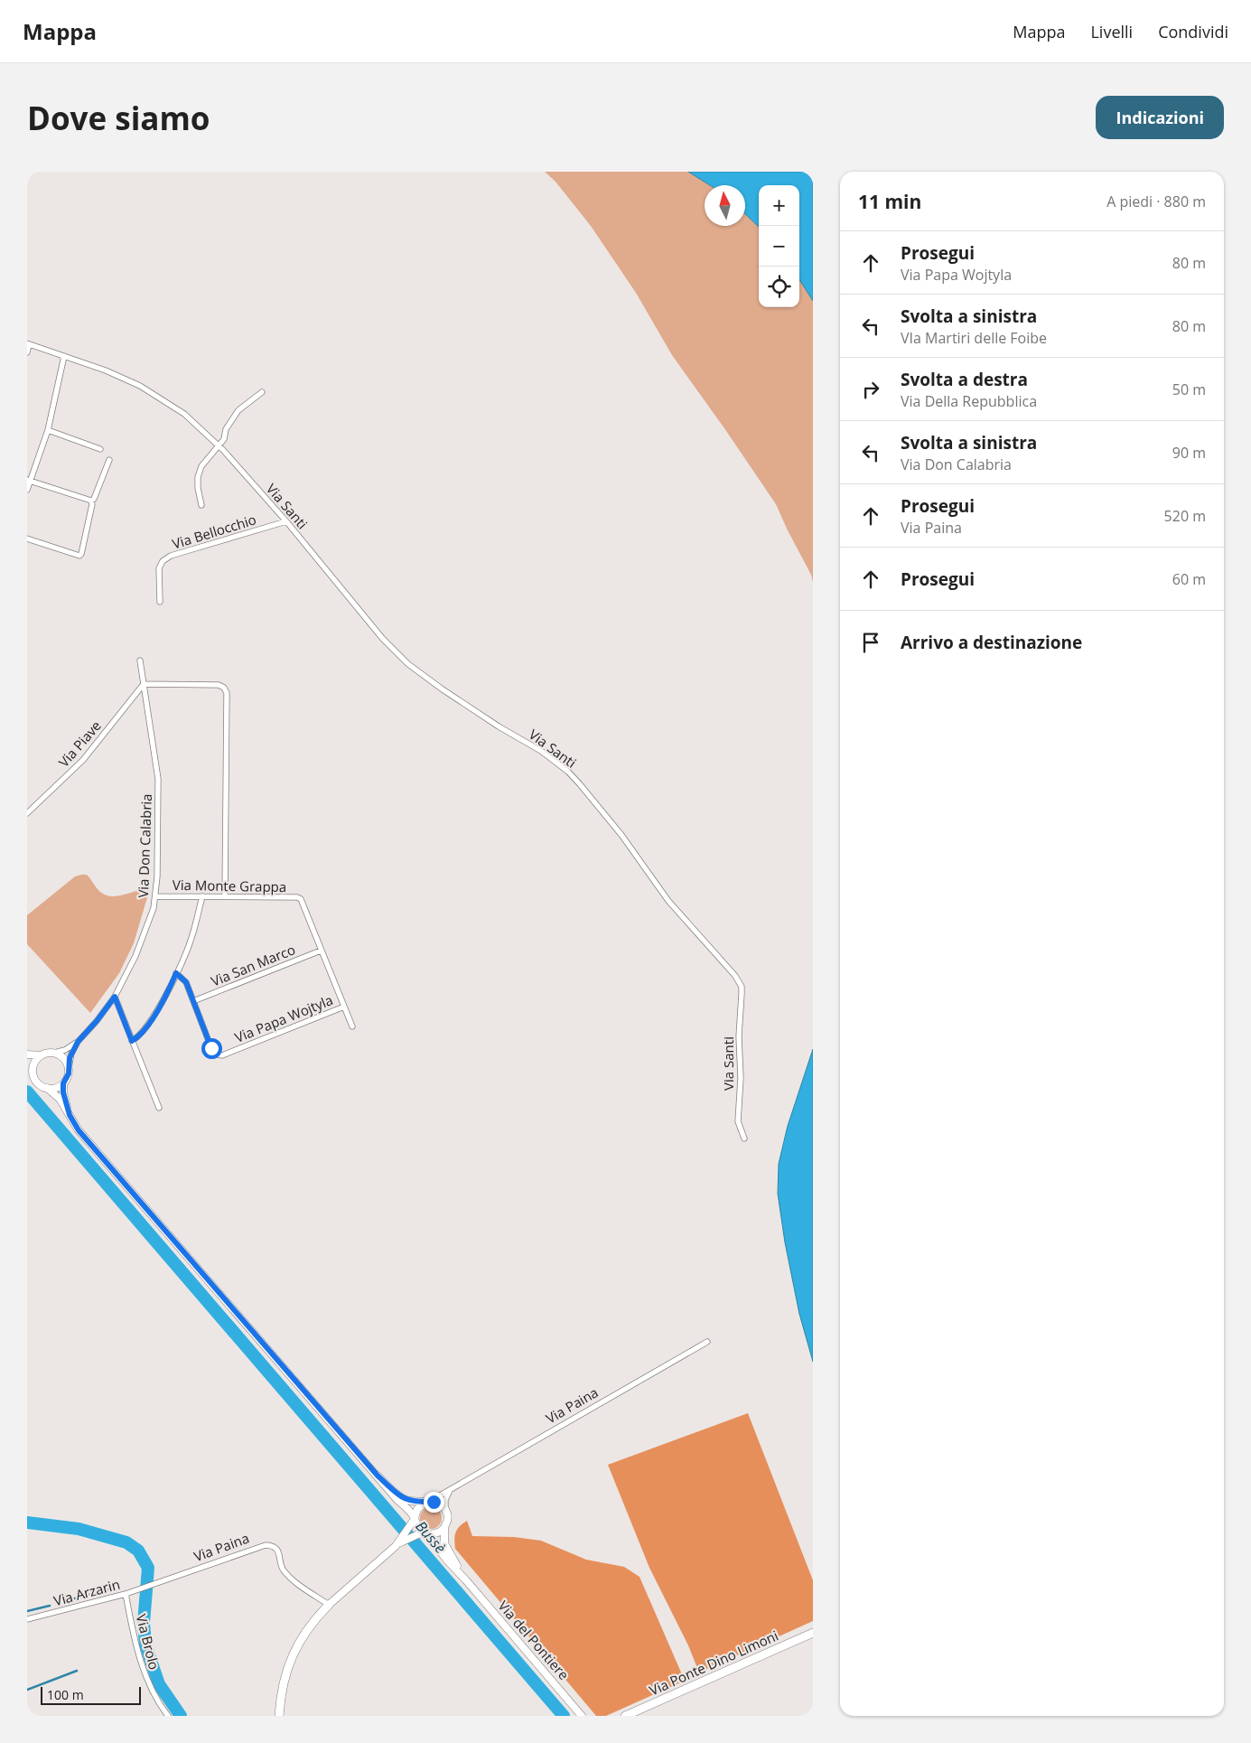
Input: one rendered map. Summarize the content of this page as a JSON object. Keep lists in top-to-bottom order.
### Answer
{
  "streets": {
    "main road": ["Via del Pontiere", "Via Ponte Dino Limoni"],
    "street": [
      "Via Santi",
      "Via Bellocchio",
      "Via Piave",
      "Via Don Calabria",
      "Via Monte Grappa",
      "Via San Marco",
      "Via Papa Wojtyla",
      "Via Paina",
      "Via Arzarin",
      "Via Brolo"
    ]
  },
  "crossings": [
    ["Via Santi", "Via Bellocchio"],
    ["Via Piave", "Via Don Calabria"],
    ["Via Don Calabria", "Via Monte Grappa"],
    ["Via Monte Grappa", "Via San Marco"],
    ["Via Monte Grappa", "Via Papa Wojtyla"],
    ["Via San Marco", "Via Papa Wojtyla"],
    ["Via Paina", "Via Arzarin"],
    ["Via Paina", "Via del Pontiere"],
    ["Via Arzarin", "Via Brolo"]
  ],
  "water": ["Bussè"],
  "scale_bar": "100 m",
  "north": "top",
  "page": {
    "header": "Mappa",
    "nav": ["Mappa", "Livelli", "Condividi"],
    "buttons": "Indicazioni",
    "title": "Dove siamo",
    "heading": ["11 min", "A piedi · 880 m"],
    "map_buttons": ["+", "−"],
    "list": [
      ["Prosegui", "Via Papa Wojtyla", "80 m"],
      ["Svolta a sinistra", "VIa Martiri delle Foibe", "80 m"],
      ["Svolta a destra", "Via Della Repubblica", "50 m"],
      ["Svolta a sinistra", "Via Don Calabria", "90 m"],
      ["Prosegui", "Via Paina", "520 m"],
      ["Prosegui", "60 m"],
      "Arrivo a destinazione"
    ],
    "scale": "100 m"
  }
}
